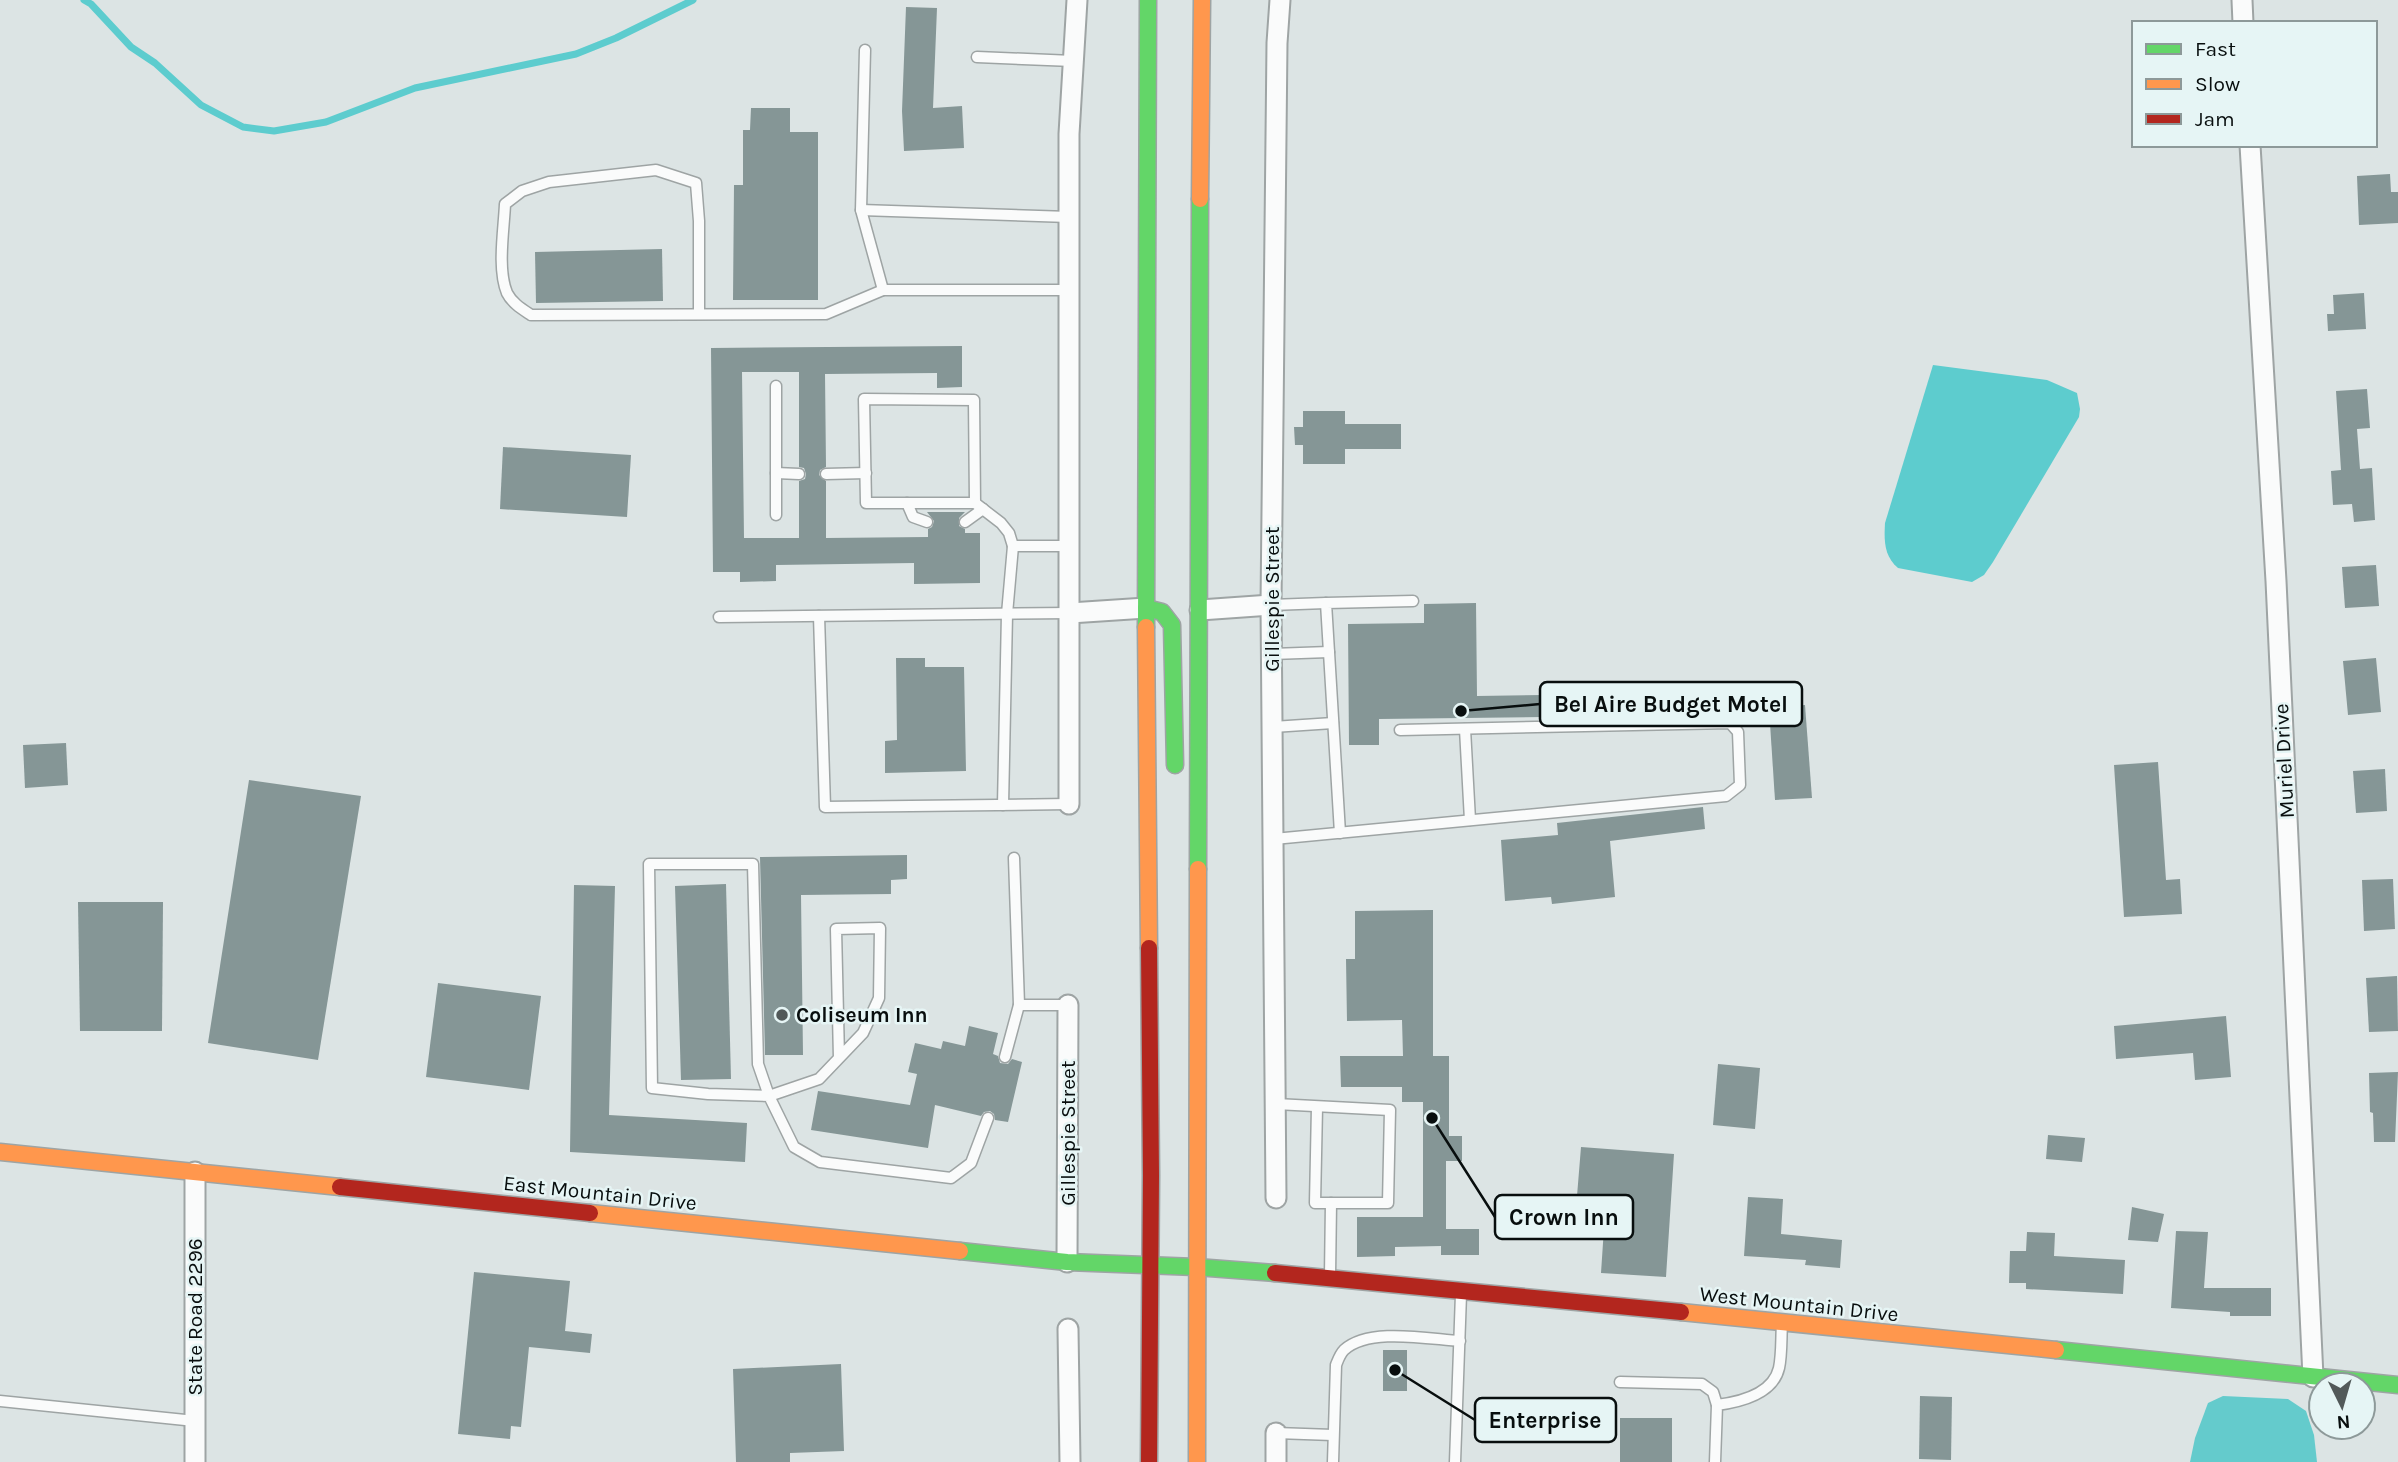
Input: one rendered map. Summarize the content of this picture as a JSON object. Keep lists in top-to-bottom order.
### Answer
{
  "streets": {
    "main road": ["East Mountain Drive", "West Mountain Drive"],
    "street": ["Gillespie Street", "Muriel Drive", "State Road 2296"]
  },
  "crossings": [
    ["Gillespie Street", "East Mountain Drive"],
    ["East Mountain Drive", "West Mountain Drive"],
    ["East Mountain Drive", "State Road 2296"]
  ],
  "places": [
    "Bel Aire Budget Motel",
    "Coliseum Inn",
    "Crown Inn",
    "Enterprise"
  ],
  "legend": ["Fast", "Slow", "Jam"],
  "north": "bottom"
}
